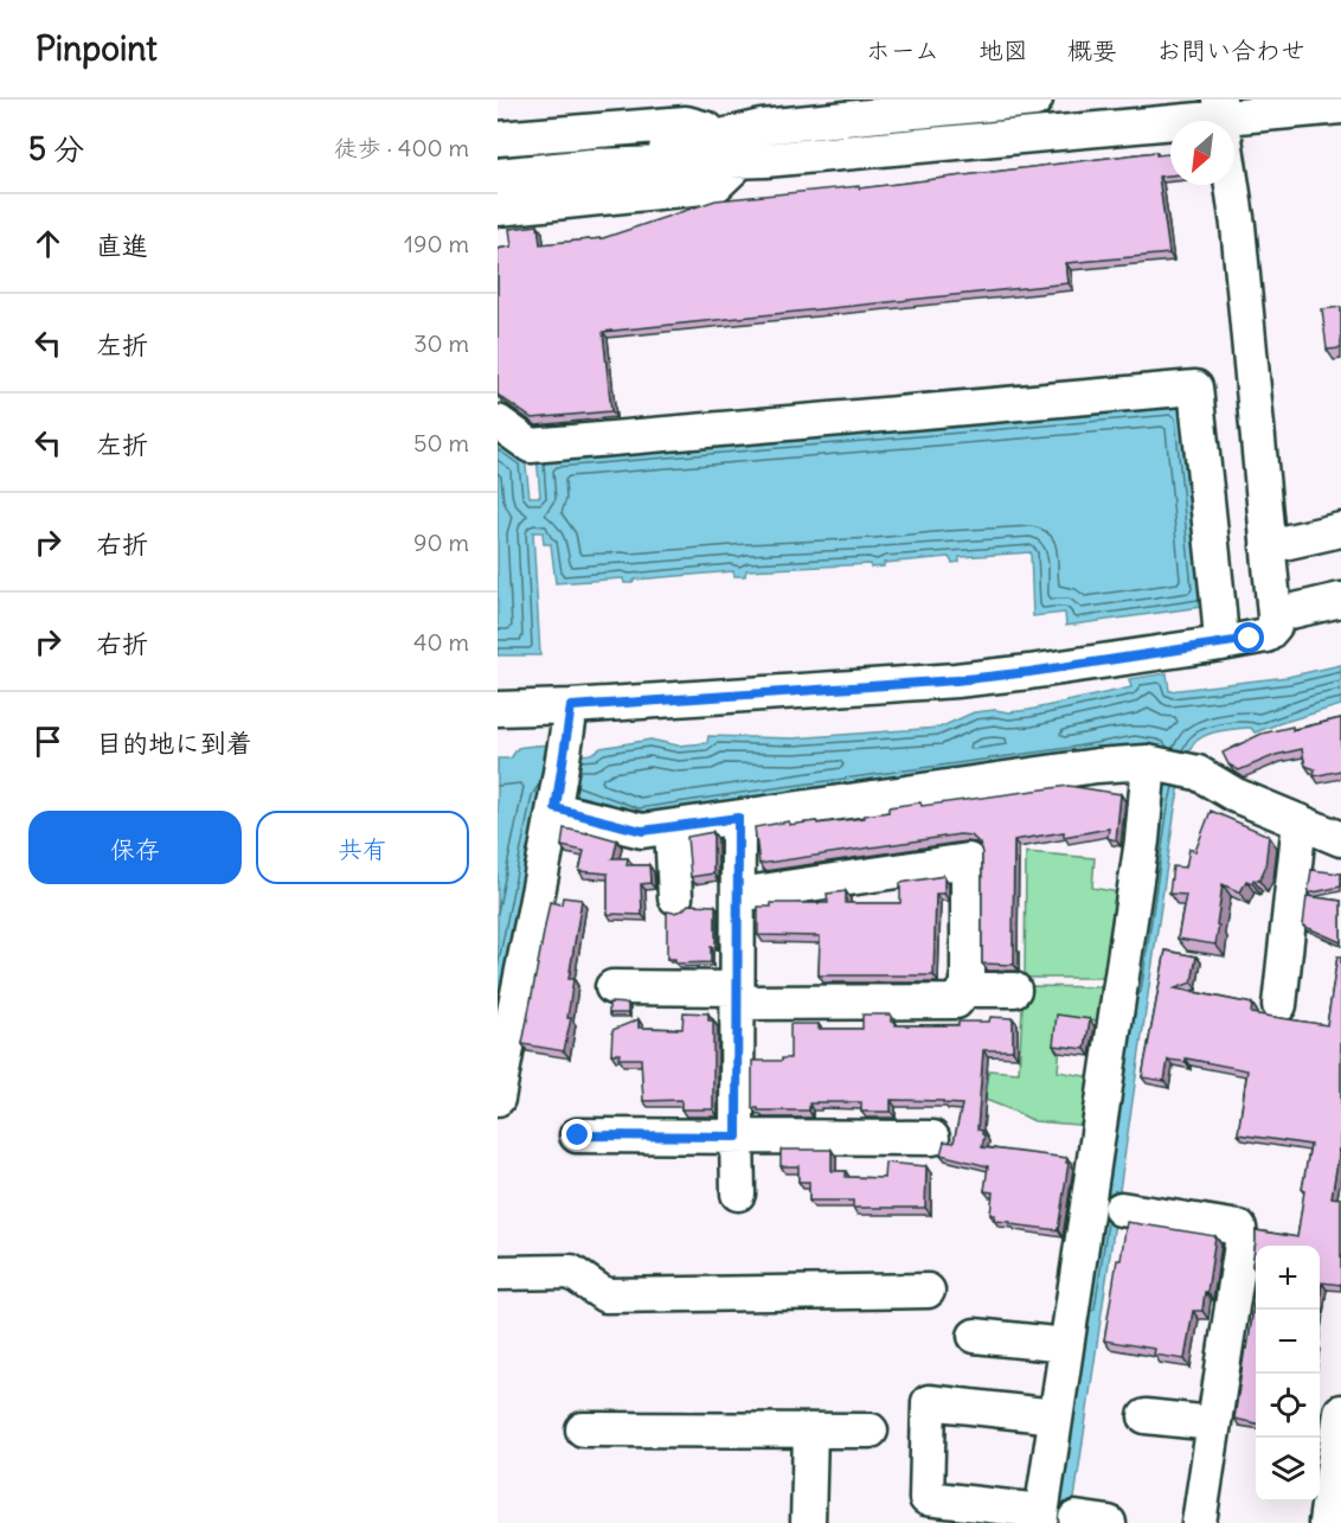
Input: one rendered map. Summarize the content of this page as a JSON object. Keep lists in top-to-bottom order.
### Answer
{
  "north": "bottom left",
  "page": {
    "header": "Pinpoint",
    "nav": [
      "ホーム",
      "地図",
      "概要",
      "お問い合わせ"
    ],
    "heading": ["5 分", "徒歩 · 400 m"],
    "list": [
      ["直進", "190 m"],
      ["左折", "30 m"],
      ["左折", "50 m"],
      ["右折", "90 m"],
      ["右折", "40 m"],
      "目的地に到着"
    ],
    "buttons": ["保存", "共有"],
    "map_buttons": ["+", "−"]
  }
}
